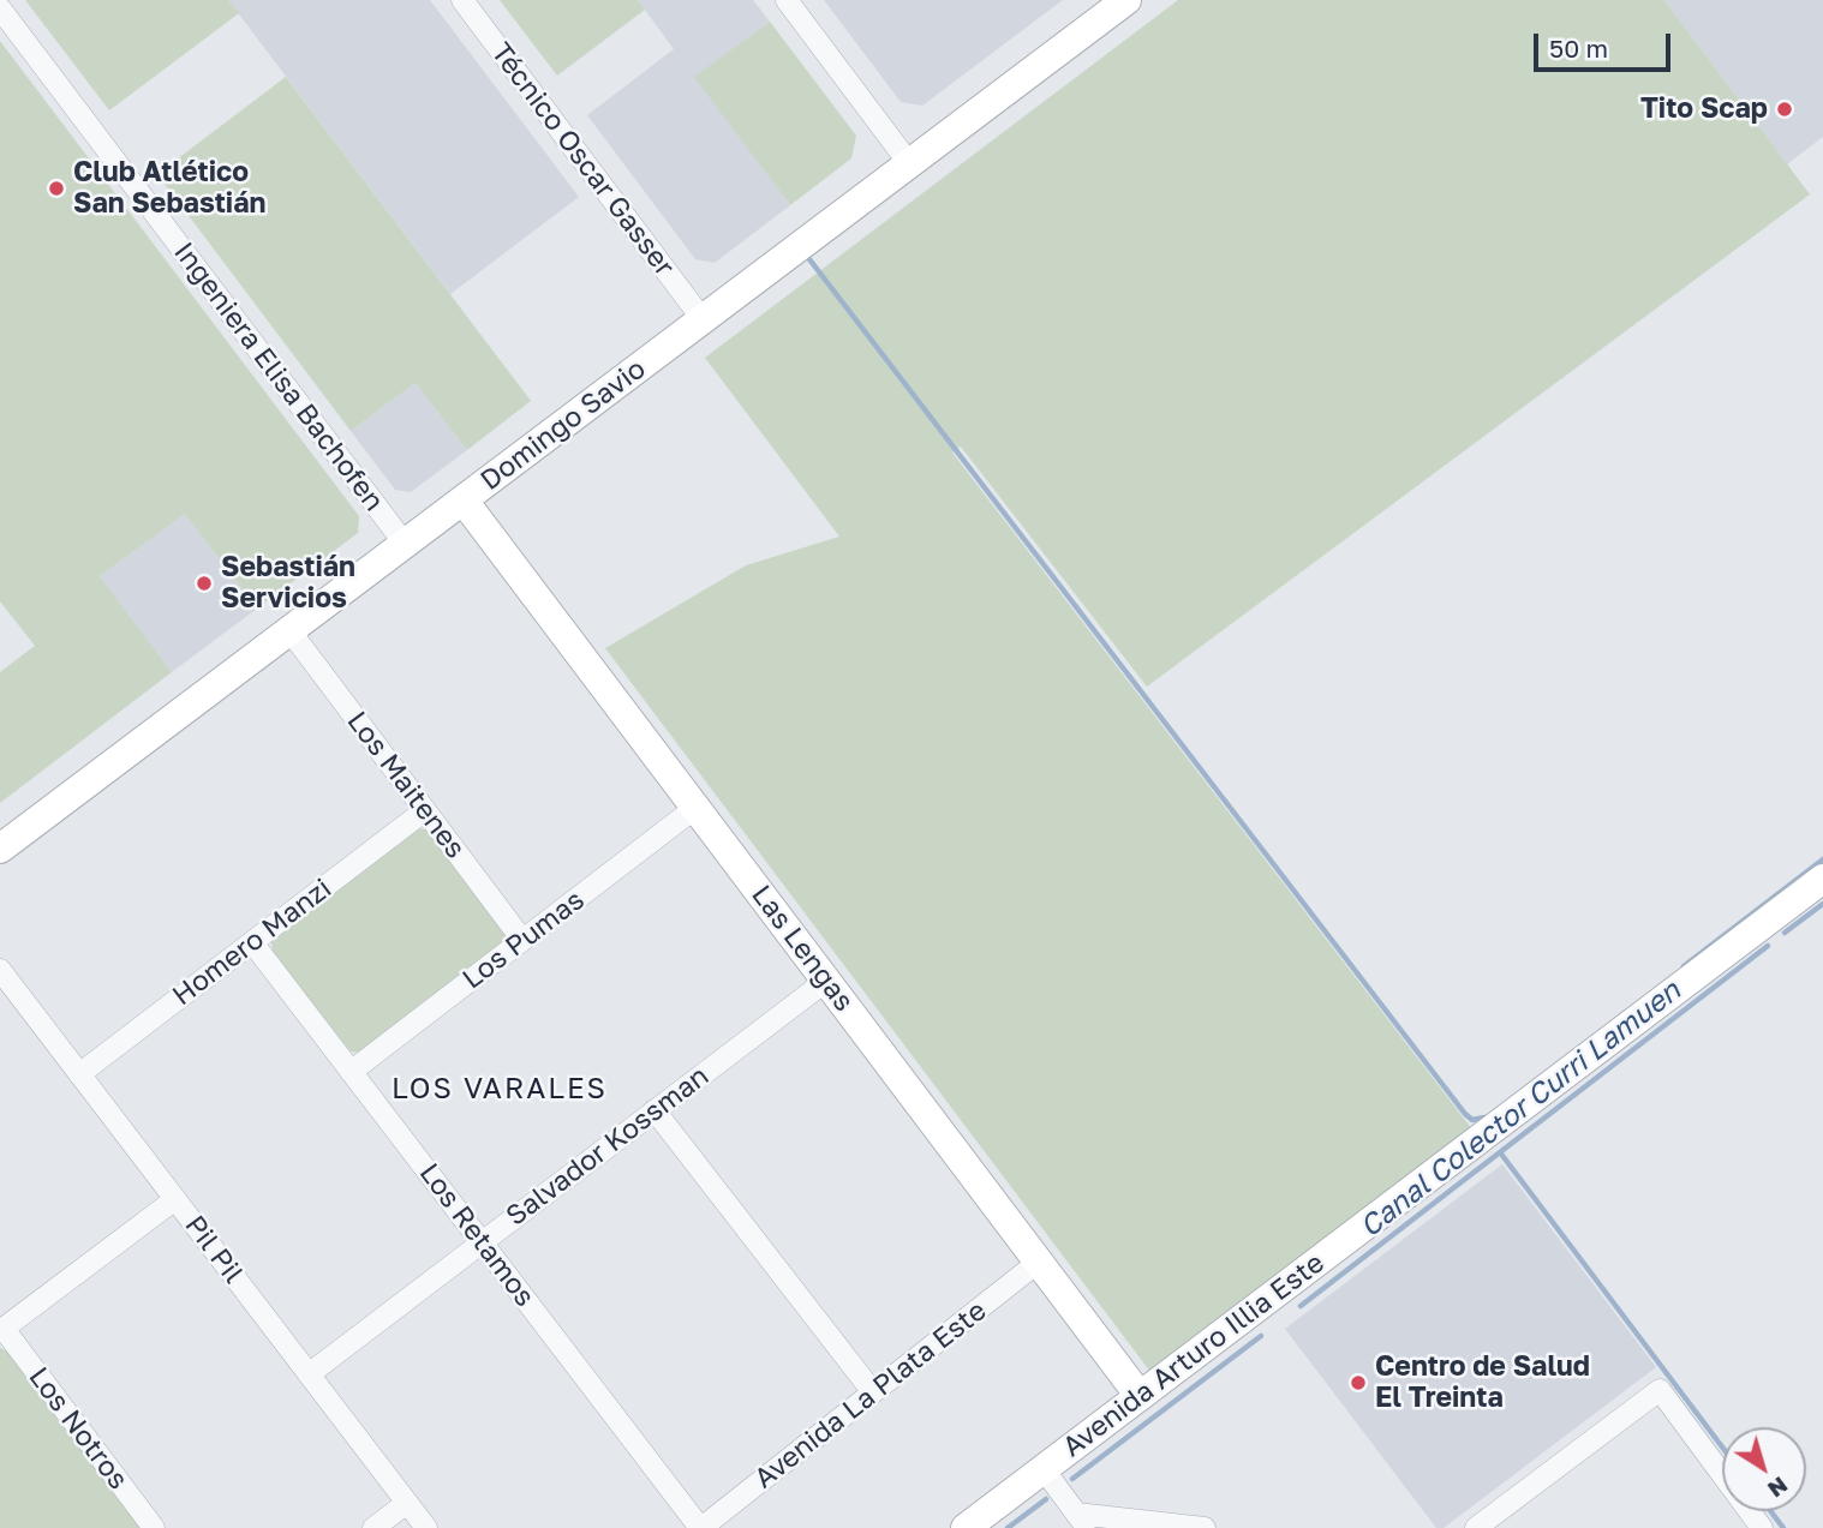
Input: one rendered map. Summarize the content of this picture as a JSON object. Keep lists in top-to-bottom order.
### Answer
{
  "streets": {
    "street": [
      "Técnico Oscar Gasser",
      "Ingeniera Elisa Bachofen",
      "Domingo Savio",
      "Los Maitenes",
      "Los Pumas",
      "Homero Manzi",
      "Las Lengas",
      "Salvador Kossman",
      "Los Retamos",
      "Pil Pil",
      "Avenida Arturo Illia Este",
      "Avenida La Plata Este",
      "Los Notros"
    ]
  },
  "crossings": [
    ["Técnico Oscar Gasser", "Domingo Savio"],
    ["Ingeniera Elisa Bachofen", "Domingo Savio"],
    ["Domingo Savio", "Los Maitenes"],
    ["Domingo Savio", "Las Lengas"],
    ["Los Maitenes", "Los Pumas"],
    ["Los Maitenes", "Homero Manzi"],
    ["Los Pumas", "Las Lengas"],
    ["Los Pumas", "Los Retamos"],
    ["Homero Manzi", "Los Retamos"],
    ["Homero Manzi", "Pil Pil"],
    ["Las Lengas", "Salvador Kossman"],
    ["Las Lengas", "Avenida Arturo Illia Este"],
    ["Las Lengas", "Avenida La Plata Este"],
    ["Salvador Kossman", "Los Retamos"],
    ["Salvador Kossman", "Pil Pil"],
    ["Los Retamos", "Avenida La Plata Este"]
  ],
  "districts": ["LOS VARALES"],
  "water": ["Canal Colector Curri Lamuen"],
  "places": [
    "Tito Scap",
    "Club Atlético San Sebastián",
    "Sebastián Servicios",
    "Centro de Salud El Treinta"
  ],
  "scale_bar": "50 m",
  "north": "bottom right"
}
